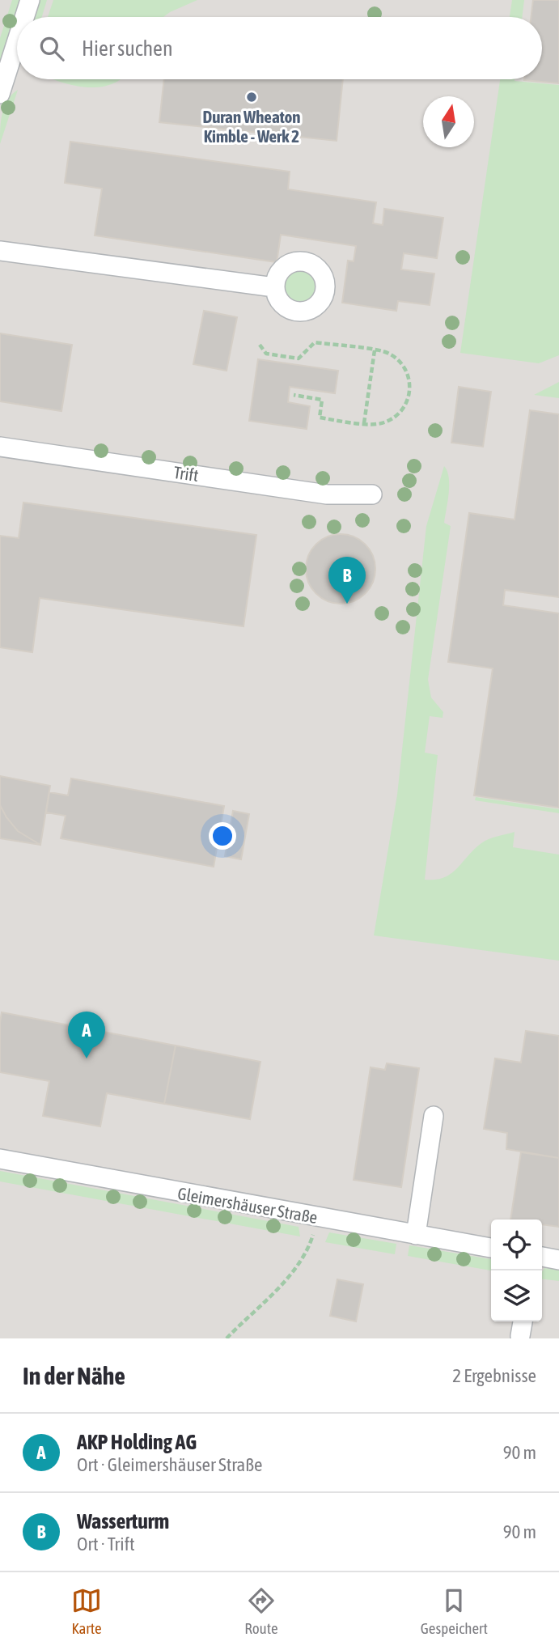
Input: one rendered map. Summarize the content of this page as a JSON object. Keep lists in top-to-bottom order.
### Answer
{
  "streets": {
    "street": ["Trift", "Gleimershäuser Straße"]
  },
  "places": ["Duran Wheaton Kimble - Werk 2"],
  "north": "top",
  "page": {
    "search": "Hier suchen",
    "pins": ["B", "A"],
    "heading": ["In der Nähe", "2 Ergebnisse"],
    "list": [
      {
        "mark": "A",
        "name": "AKP Holding AG",
        "note": "Ort · Gleimershäuser Straße",
        "value": "90 m"
      },
      {
        "mark": "B",
        "name": "Wasserturm",
        "note": "Ort · Trift",
        "value": "90 m"
      }
    ],
    "nav": ["Karte", "Route", "Gespeichert"]
  }
}
